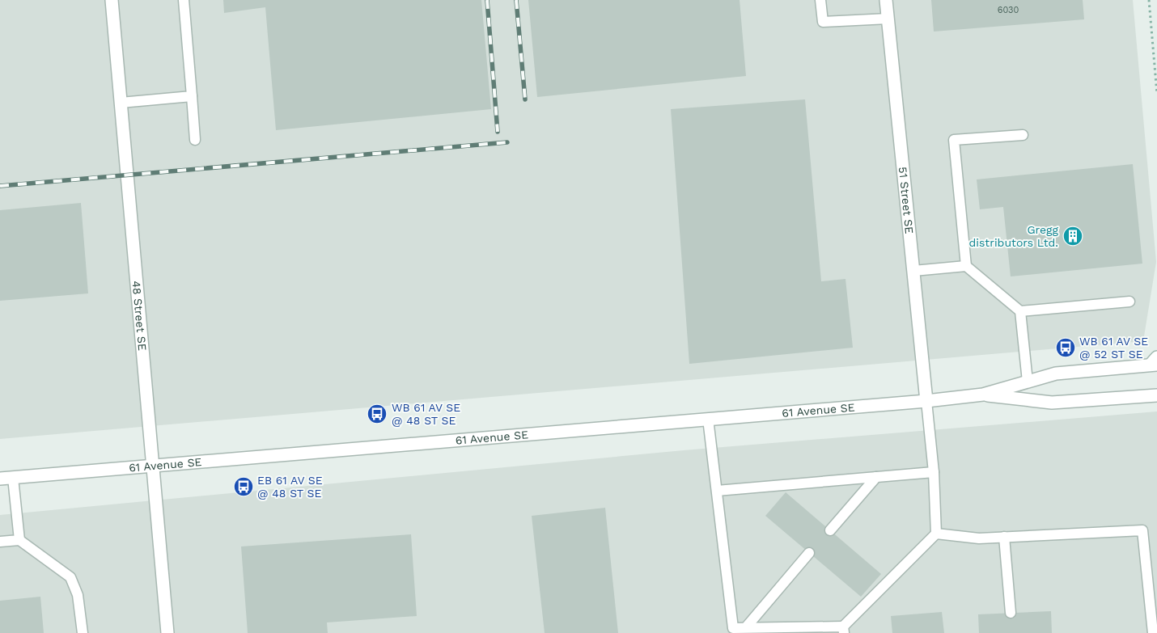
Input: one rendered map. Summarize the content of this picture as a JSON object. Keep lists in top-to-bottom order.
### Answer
{
  "streets": {
    "street": ["51 Street SE", "48 Street SE", "61 Avenue SE"]
  },
  "crossings": [
    ["51 Street SE", "61 Avenue SE"],
    ["48 Street SE", "61 Avenue SE"]
  ],
  "places": {
    "building": ["Gregg distributors Ltd."],
    "bus stop": ["WB 61 AV SE @ 52 ST SE", "WB 61 AV SE @ 48 ST SE", "EB 61 AV SE @ 48 ST SE"]
  },
  "house_numbers": ["6030"]
}
